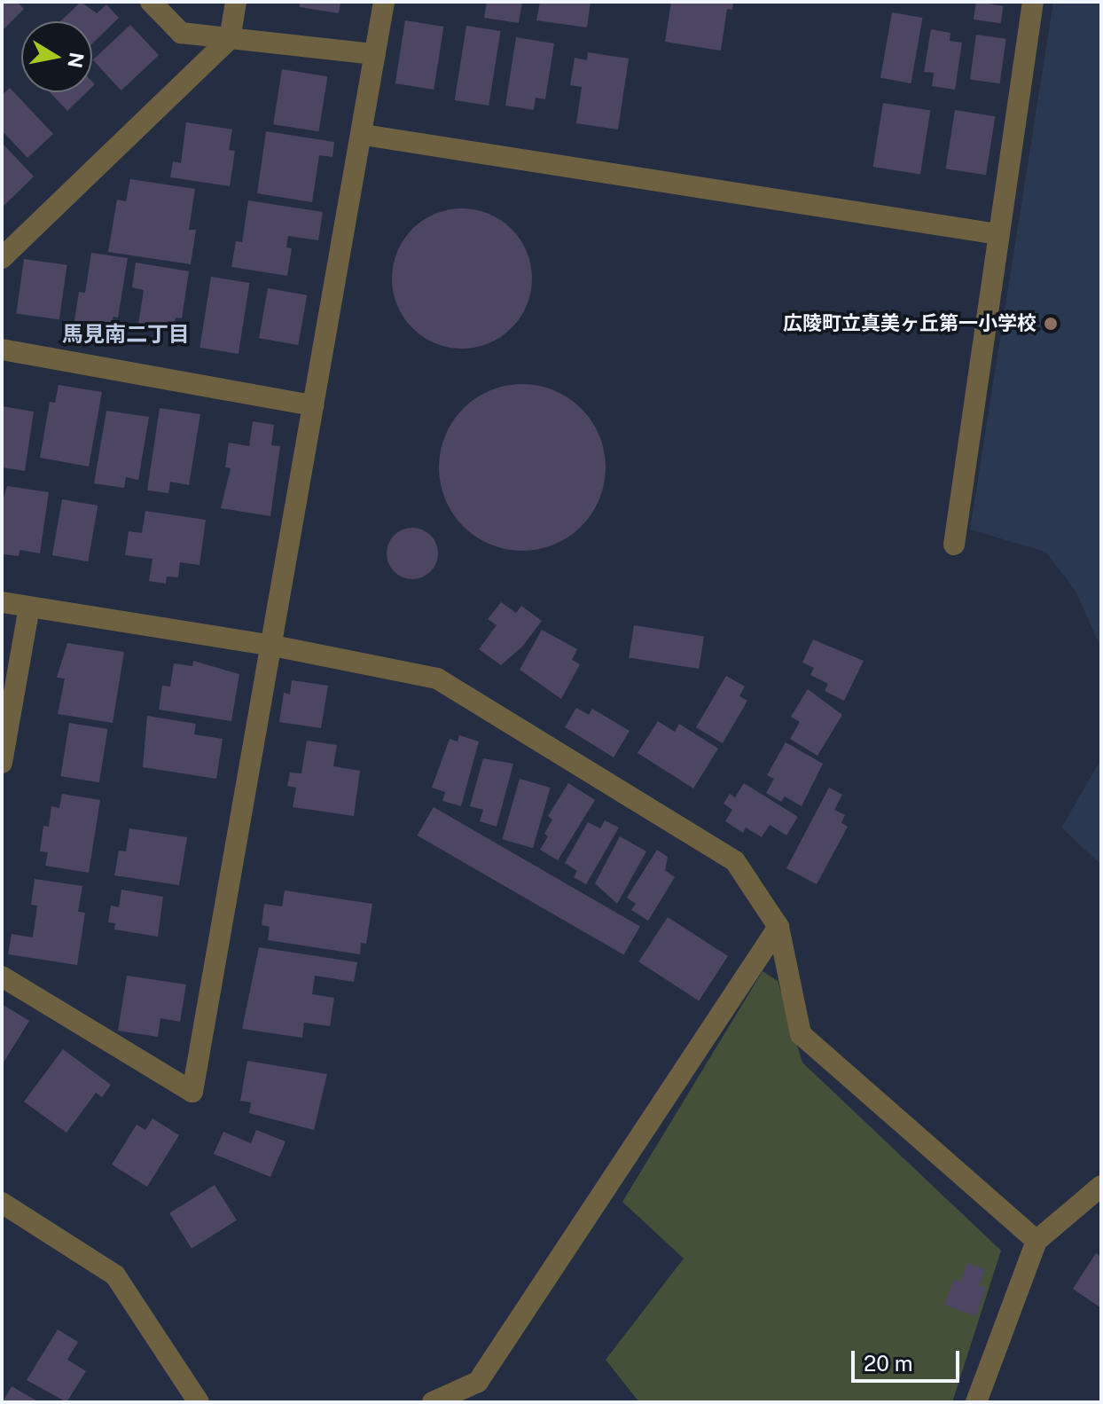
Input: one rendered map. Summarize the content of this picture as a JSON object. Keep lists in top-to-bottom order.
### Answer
{
  "districts": ["馬見南二丁目"],
  "places": ["広陵町立真美ヶ丘第一小学校"],
  "scale_bar": "20 m",
  "north": "right"
}
